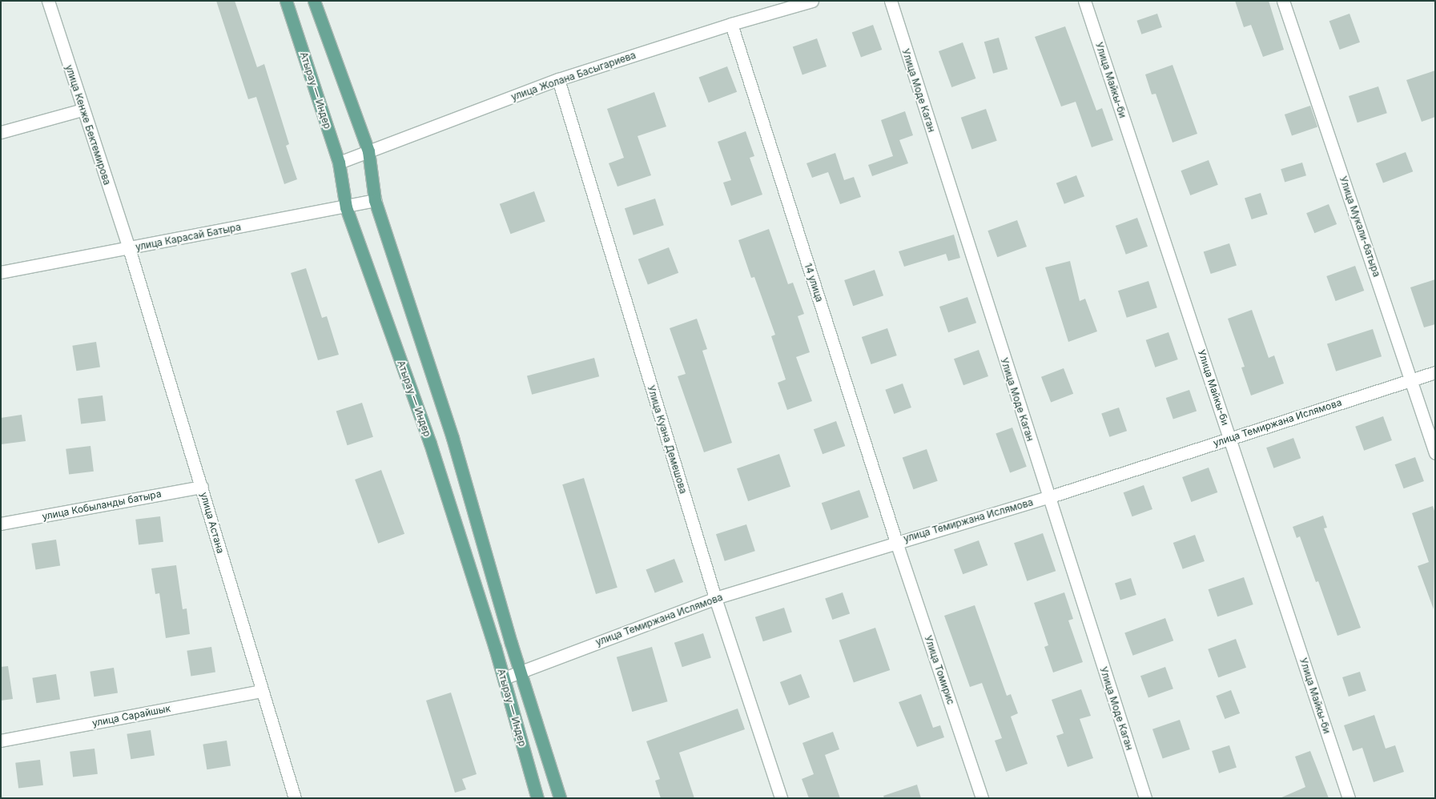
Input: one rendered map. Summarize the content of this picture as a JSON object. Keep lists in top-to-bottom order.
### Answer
{
  "streets": {
    "main road": ["Атырау — Индер"],
    "street": [
      "улица Жолана Басыгариева",
      "Улица Майкы-би",
      "Улица Моде Каган",
      "улица Кенже Бектемирова",
      "Улица Мукали-батыра",
      "улица Карасай Батыра",
      "14 улица",
      "улица Темиржана Ислямова",
      "Улица Куана Демешова",
      "улица Кобыланды батыра",
      "улица Астана",
      "Улица Томирис",
      "улица Сарайшык"
    ]
  },
  "crossings": [
    ["улица Жолана Басыгариева", "Атырау — Индер"],
    ["улица Жолана Басыгариева", "14 улица"],
    ["улица Жолана Басыгариева", "Улица Куана Демешова"],
    ["Улица Майкы-би", "улица Темиржана Ислямова"],
    ["Атырау — Индер", "улица Карасай Батыра"],
    ["Атырау — Индер", "улица Темиржана Ислямова"],
    ["Улица Моде Каган", "улица Темиржана Ислямова"],
    ["улица Кенже Бектемирова", "улица Карасай Батыра"],
    ["улица Кенже Бектемирова", "улица Астана"],
    ["Улица Мукали-батыра", "улица Темиржана Ислямова"],
    ["улица Карасай Батыра", "улица Астана"],
    ["14 улица", "улица Темиржана Ислямова"],
    ["14 улица", "Улица Томирис"],
    ["улица Темиржана Ислямова", "Улица Куана Демешова"],
    ["улица Темиржана Ислямова", "Улица Томирис"],
    ["улица Кобыланды батыра", "улица Астана"],
    ["улица Астана", "улица Сарайшык"]
  ]
}
